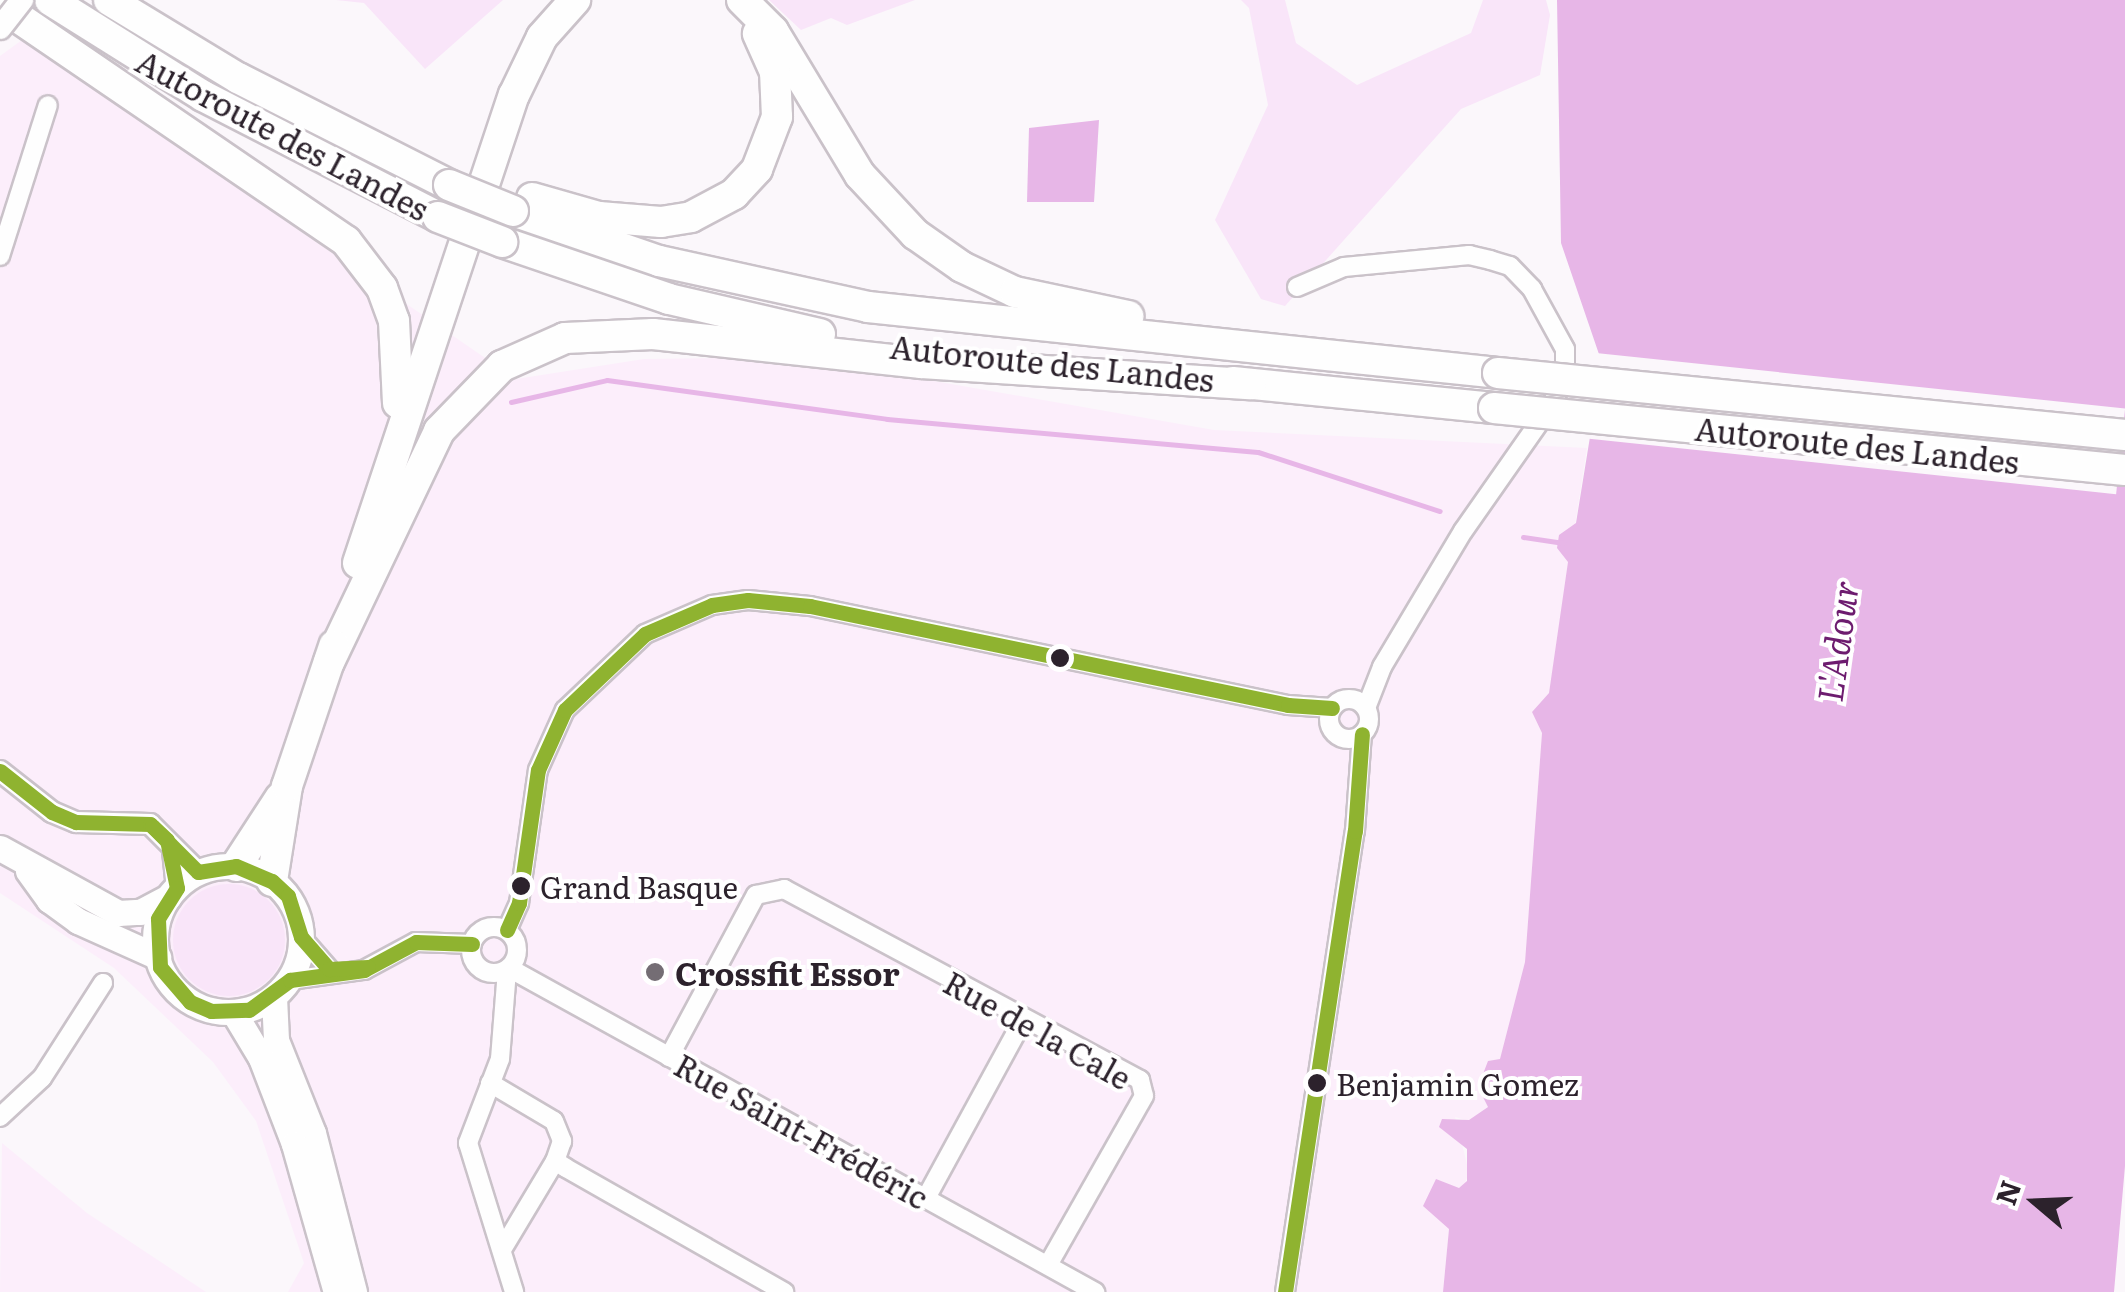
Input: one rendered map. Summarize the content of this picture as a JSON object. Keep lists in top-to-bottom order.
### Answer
{
  "streets": {
    "highway": ["Autoroute des Landes"],
    "street": ["Rue de la Cale", "Rue Saint-Frédéric"]
  },
  "crossings": [
    ["Rue de la Cale", "Rue Saint-Frédéric"]
  ],
  "water": ["L'Adour"],
  "places": ["Grand Basque", "Crossfit Essor", "Benjamin Gomez"],
  "north": "left"
}
